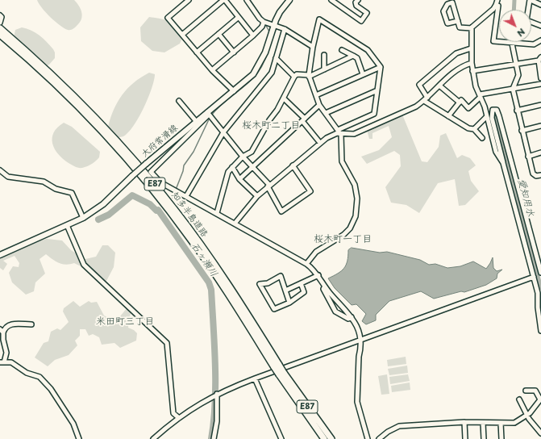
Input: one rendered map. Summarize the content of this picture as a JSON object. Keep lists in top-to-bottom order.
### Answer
{
  "streets": {
    "highway": ["E87", "知多半島道路"],
    "main road": ["大府常滑線"]
  },
  "districts": ["桜木町二丁目", "桜木町一丁目", "米田町三丁目"],
  "water": ["愛知用水", "石ヶ瀬川"],
  "north": "bottom right"
}
